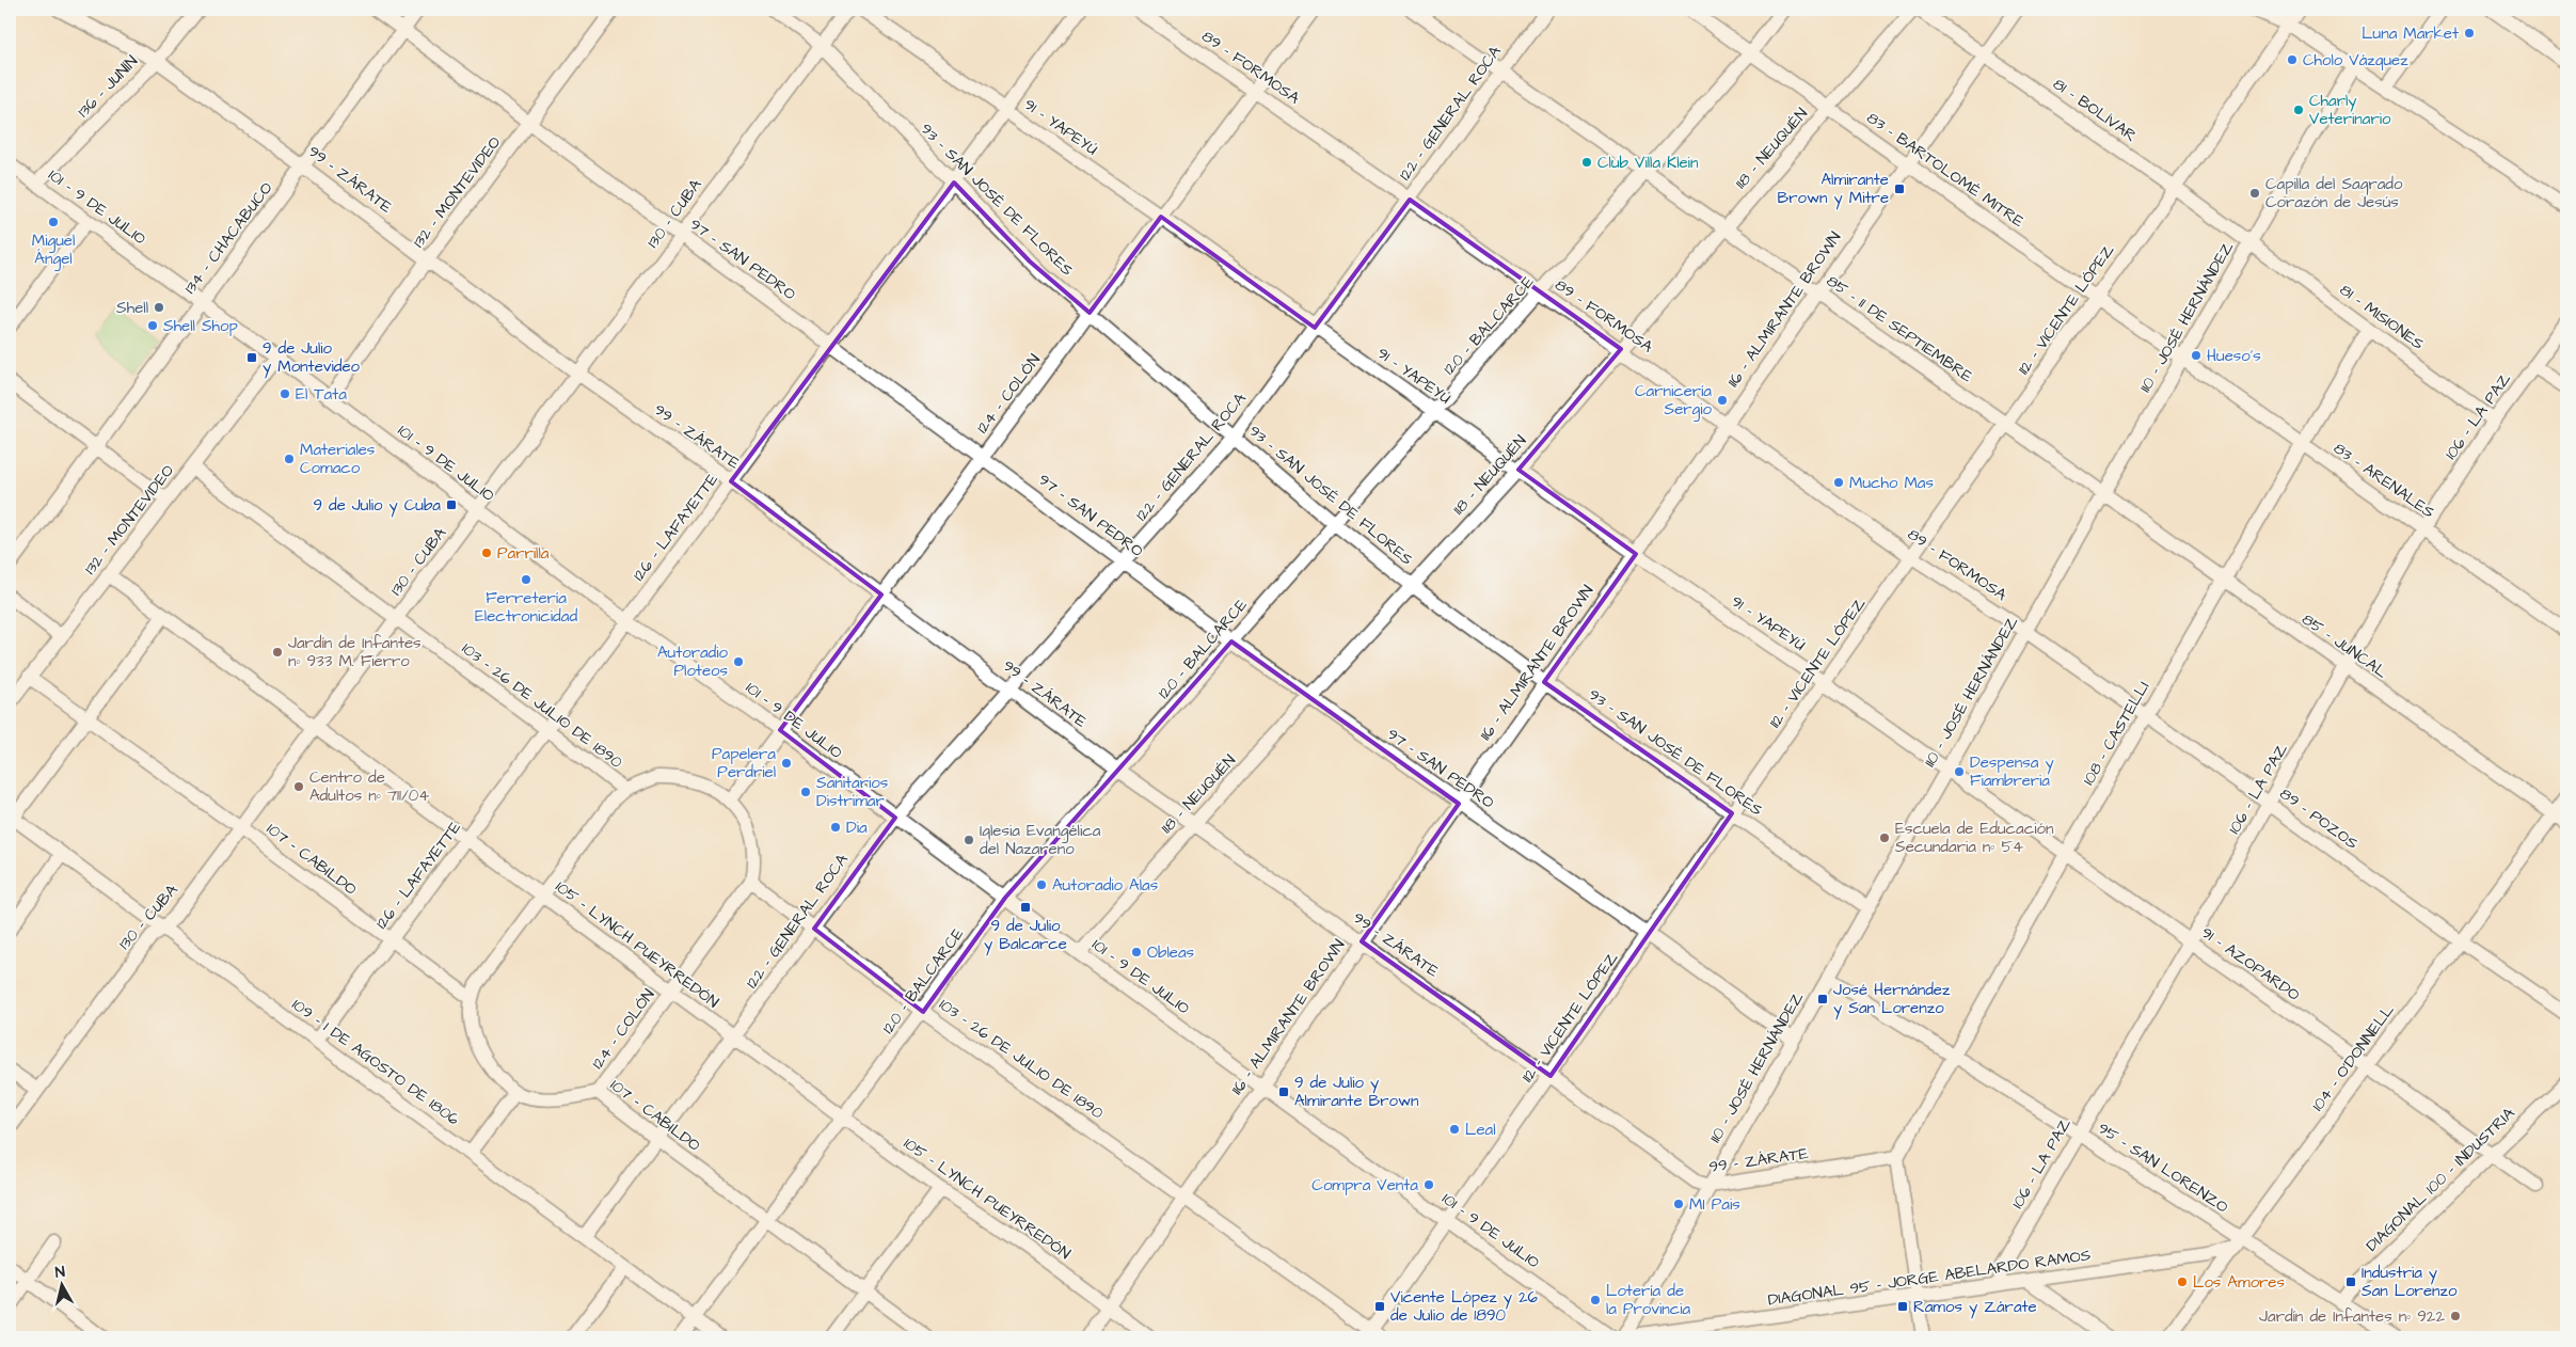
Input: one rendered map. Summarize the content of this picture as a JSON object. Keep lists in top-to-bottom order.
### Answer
{
  "streets": {
    "street": [
      "89 - FORMOSA",
      "136 - JUNÍN",
      "81 - BOLÍVAR",
      "122 - GENERAL ROCA",
      "91 - YAPEYÚ",
      "118 - NEUQUÉN",
      "83 - BARTOLOMÉ MITRE",
      "99 - ZÁRATE",
      "132 - MONTEVIDEO",
      "93 - SAN JOSÉ DE FLORES",
      "101 - 9 DE JULIO",
      "130 - CUBA",
      "134 - CHACABUCO",
      "97 - SAN PEDRO",
      "116 - ALMIRANTE BROWN",
      "112 - VICENTE LÓPEZ",
      "110 - JOSÉ HERNÁNDEZ",
      "81 - MISIONES",
      "120 - BALCARCE",
      "85 - 11 DE SEPTIEMBRE",
      "124 - COLÓN",
      "106 - LA PAZ",
      "83 - ARENALES",
      "126 - LAFAYETTE",
      "85 - JUNCAL",
      "103 - 26 DE JULIO DE 1890",
      "108 - CASTELLI",
      "89 - POZOS",
      "107 - CABILDO",
      "105 - LYNCH PUEYRREDÓN",
      "91 - AZOPARDO",
      "104 - O'DONNELL",
      "109 - 1 DE AGOSTO DE 1806",
      "95 - SAN LORENZO",
      "DIAGONAL 100 - INDUSTRIA",
      "DIAGONAL 95 - JORGE ABELARDO RAMOS"
    ]
  },
  "crossings": [
    ["89 - FORMOSA", "122 - GENERAL ROCA"],
    ["89 - FORMOSA", "118 - NEUQUÉN"],
    ["89 - FORMOSA", "116 - ALMIRANTE BROWN"],
    ["89 - FORMOSA", "112 - VICENTE LÓPEZ"],
    ["89 - FORMOSA", "110 - JOSÉ HERNÁNDEZ"],
    ["89 - FORMOSA", "120 - BALCARCE"],
    ["89 - FORMOSA", "124 - COLÓN"],
    ["89 - FORMOSA", "89 - POZOS"],
    ["136 - JUNÍN", "99 - ZÁRATE"],
    ["136 - JUNÍN", "101 - 9 DE JULIO"],
    ["81 - BOLÍVAR", "116 - ALMIRANTE BROWN"],
    ["81 - BOLÍVAR", "112 - VICENTE LÓPEZ"],
    ["81 - BOLÍVAR", "110 - JOSÉ HERNÁNDEZ"],
    ["81 - BOLÍVAR", "81 - MISIONES"],
    ["122 - GENERAL ROCA", "91 - YAPEYÚ"],
    ["122 - GENERAL ROCA", "99 - ZÁRATE"],
    ["122 - GENERAL ROCA", "93 - SAN JOSÉ DE FLORES"],
    ["122 - GENERAL ROCA", "101 - 9 DE JULIO"],
    ["122 - GENERAL ROCA", "97 - SAN PEDRO"],
    ["122 - GENERAL ROCA", "85 - 11 DE SEPTIEMBRE"],
    ["122 - GENERAL ROCA", "103 - 26 DE JULIO DE 1890"],
    ["122 - GENERAL ROCA", "107 - CABILDO"],
    ["122 - GENERAL ROCA", "105 - LYNCH PUEYRREDÓN"],
    ["122 - GENERAL ROCA", "109 - 1 DE AGOSTO DE 1806"],
    ["91 - YAPEYÚ", "118 - NEUQUÉN"],
    ["91 - YAPEYÚ", "116 - ALMIRANTE BROWN"],
    ["91 - YAPEYÚ", "112 - VICENTE LÓPEZ"],
    ["91 - YAPEYÚ", "110 - JOSÉ HERNÁNDEZ"],
    ["91 - YAPEYÚ", "120 - BALCARCE"],
    ["91 - YAPEYÚ", "124 - COLÓN"],
    ["91 - YAPEYÚ", "126 - LAFAYETTE"],
    ["91 - YAPEYÚ", "91 - AZOPARDO"],
    ["118 - NEUQUÉN", "83 - BARTOLOMÉ MITRE"],
    ["118 - NEUQUÉN", "99 - ZÁRATE"],
    ["118 - NEUQUÉN", "93 - SAN JOSÉ DE FLORES"],
    ["118 - NEUQUÉN", "101 - 9 DE JULIO"],
    ["118 - NEUQUÉN", "97 - SAN PEDRO"],
    ["118 - NEUQUÉN", "85 - 11 DE SEPTIEMBRE"],
    ["83 - BARTOLOMÉ MITRE", "116 - ALMIRANTE BROWN"],
    ["83 - BARTOLOMÉ MITRE", "112 - VICENTE LÓPEZ"],
    ["83 - BARTOLOMÉ MITRE", "110 - JOSÉ HERNÁNDEZ"],
    ["83 - BARTOLOMÉ MITRE", "120 - BALCARCE"],
    ["83 - BARTOLOMÉ MITRE", "83 - ARENALES"],
    ["99 - ZÁRATE", "132 - MONTEVIDEO"],
    ["99 - ZÁRATE", "130 - CUBA"],
    ["99 - ZÁRATE", "134 - CHACABUCO"],
    ["99 - ZÁRATE", "116 - ALMIRANTE BROWN"],
    ["99 - ZÁRATE", "112 - VICENTE LÓPEZ"],
    ["99 - ZÁRATE", "110 - JOSÉ HERNÁNDEZ"],
    ["99 - ZÁRATE", "120 - BALCARCE"],
    ["99 - ZÁRATE", "124 - COLÓN"],
    ["99 - ZÁRATE", "126 - LAFAYETTE"],
    ["99 - ZÁRATE", "108 - CASTELLI"],
    ["132 - MONTEVIDEO", "101 - 9 DE JULIO"],
    ["132 - MONTEVIDEO", "97 - SAN PEDRO"],
    ["132 - MONTEVIDEO", "103 - 26 DE JULIO DE 1890"],
    ["132 - MONTEVIDEO", "107 - CABILDO"],
    ["132 - MONTEVIDEO", "105 - LYNCH PUEYRREDÓN"],
    ["93 - SAN JOSÉ DE FLORES", "130 - CUBA"],
    ["93 - SAN JOSÉ DE FLORES", "116 - ALMIRANTE BROWN"],
    ["93 - SAN JOSÉ DE FLORES", "112 - VICENTE LÓPEZ"],
    ["93 - SAN JOSÉ DE FLORES", "110 - JOSÉ HERNÁNDEZ"],
    ["93 - SAN JOSÉ DE FLORES", "120 - BALCARCE"],
    ["93 - SAN JOSÉ DE FLORES", "124 - COLÓN"],
    ["93 - SAN JOSÉ DE FLORES", "126 - LAFAYETTE"],
    ["101 - 9 DE JULIO", "130 - CUBA"],
    ["101 - 9 DE JULIO", "134 - CHACABUCO"],
    ["101 - 9 DE JULIO", "116 - ALMIRANTE BROWN"],
    ["101 - 9 DE JULIO", "112 - VICENTE LÓPEZ"],
    ["101 - 9 DE JULIO", "110 - JOSÉ HERNÁNDEZ"],
    ["101 - 9 DE JULIO", "120 - BALCARCE"],
    ["101 - 9 DE JULIO", "124 - COLÓN"],
    ["101 - 9 DE JULIO", "126 - LAFAYETTE"],
    ["101 - 9 DE JULIO", "DIAGONAL 95 - JORGE ABELARDO RAMOS"],
    ["130 - CUBA", "97 - SAN PEDRO"],
    ["130 - CUBA", "103 - 26 DE JULIO DE 1890"],
    ["130 - CUBA", "107 - CABILDO"],
    ["130 - CUBA", "105 - LYNCH PUEYRREDÓN"],
    ["130 - CUBA", "109 - 1 DE AGOSTO DE 1806"],
    ["134 - CHACABUCO", "97 - SAN PEDRO"],
    ["97 - SAN PEDRO", "116 - ALMIRANTE BROWN"],
    ["97 - SAN PEDRO", "112 - VICENTE LÓPEZ"],
    ["97 - SAN PEDRO", "110 - JOSÉ HERNÁNDEZ"],
    ["97 - SAN PEDRO", "120 - BALCARCE"],
    ["97 - SAN PEDRO", "124 - COLÓN"],
    ["97 - SAN PEDRO", "126 - LAFAYETTE"],
    ["116 - ALMIRANTE BROWN", "85 - 11 DE SEPTIEMBRE"],
    ["116 - ALMIRANTE BROWN", "103 - 26 DE JULIO DE 1890"],
    ["116 - ALMIRANTE BROWN", "105 - LYNCH PUEYRREDÓN"],
    ["112 - VICENTE LÓPEZ", "85 - 11 DE SEPTIEMBRE"],
    ["112 - VICENTE LÓPEZ", "103 - 26 DE JULIO DE 1890"],
    ["110 - JOSÉ HERNÁNDEZ", "81 - MISIONES"],
    ["110 - JOSÉ HERNÁNDEZ", "85 - 11 DE SEPTIEMBRE"],
    ["110 - JOSÉ HERNÁNDEZ", "83 - ARENALES"],
    ["110 - JOSÉ HERNÁNDEZ", "85 - JUNCAL"],
    ["110 - JOSÉ HERNÁNDEZ", "89 - POZOS"],
    ["110 - JOSÉ HERNÁNDEZ", "91 - AZOPARDO"],
    ["110 - JOSÉ HERNÁNDEZ", "95 - SAN LORENZO"],
    ["110 - JOSÉ HERNÁNDEZ", "DIAGONAL 95 - JORGE ABELARDO RAMOS"],
    ["81 - MISIONES", "106 - LA PAZ"],
    ["81 - MISIONES", "108 - CASTELLI"],
    ["120 - BALCARCE", "85 - 11 DE SEPTIEMBRE"],
    ["120 - BALCARCE", "103 - 26 DE JULIO DE 1890"],
    ["120 - BALCARCE", "107 - CABILDO"],
    ["120 - BALCARCE", "105 - LYNCH PUEYRREDÓN"],
    ["120 - BALCARCE", "109 - 1 DE AGOSTO DE 1806"],
    ["85 - 11 DE SEPTIEMBRE", "85 - JUNCAL"],
    ["124 - COLÓN", "103 - 26 DE JULIO DE 1890"],
    ["124 - COLÓN", "107 - CABILDO"],
    ["124 - COLÓN", "105 - LYNCH PUEYRREDÓN"],
    ["106 - LA PAZ", "83 - ARENALES"],
    ["106 - LA PAZ", "85 - JUNCAL"],
    ["106 - LA PAZ", "89 - POZOS"],
    ["106 - LA PAZ", "91 - AZOPARDO"],
    ["106 - LA PAZ", "95 - SAN LORENZO"],
    ["106 - LA PAZ", "DIAGONAL 95 - JORGE ABELARDO RAMOS"],
    ["83 - ARENALES", "108 - CASTELLI"],
    ["126 - LAFAYETTE", "103 - 26 DE JULIO DE 1890"],
    ["126 - LAFAYETTE", "107 - CABILDO"],
    ["126 - LAFAYETTE", "105 - LYNCH PUEYRREDÓN"],
    ["126 - LAFAYETTE", "109 - 1 DE AGOSTO DE 1806"],
    ["85 - JUNCAL", "108 - CASTELLI"],
    ["85 - JUNCAL", "104 - O'DONNELL"],
    ["108 - CASTELLI", "89 - POZOS"],
    ["108 - CASTELLI", "91 - AZOPARDO"],
    ["108 - CASTELLI", "95 - SAN LORENZO"],
    ["89 - POZOS", "104 - O'DONNELL"],
    ["91 - AZOPARDO", "104 - O'DONNELL"],
    ["91 - AZOPARDO", "DIAGONAL 100 - INDUSTRIA"],
    ["104 - O'DONNELL", "95 - SAN LORENZO"],
    ["104 - O'DONNELL", "DIAGONAL 95 - JORGE ABELARDO RAMOS"],
    ["95 - SAN LORENZO", "DIAGONAL 100 - INDUSTRIA"],
    ["95 - SAN LORENZO", "DIAGONAL 95 - JORGE ABELARDO RAMOS"]
  ],
  "places": {
    "other": [
      "Luna Market",
      "Cholo Vázquez",
      "Charly Veterinario",
      "Club Villa Klein",
      "Capilla del Sagrado Corazón de Jesús",
      "Miguel Ángel",
      "Shell",
      "Shell Shop",
      "Hueso's",
      "El Tata",
      "Carnicería Sergio",
      "Materiales Comaco",
      "Mucho Mas",
      "Parrilla",
      "Ferretería Electronicidad",
      "Jardín de Infantes nº 933 M. Fierro",
      "Autoradio Ploteos",
      "Papelera Perdriel",
      "Despensa y Fiambreria",
      "Centro de Adultos nº 711/04",
      "Sanitarios Distrimar",
      "Dia",
      "Escuela de Educación Secundaria nº 54",
      "Iglesia Evangélica del Nazareno",
      "Autoradio Alas",
      "Obleas",
      "Leal",
      "Compra Venta",
      "MI Pais",
      "Los Amores",
      "Lotería de la Provincia",
      "Jardín de Infantes nº 922"
    ],
    "transit": [
      "Almirante Brown y Mitre",
      "9 de Julio y Montevideo",
      "9 de Julio y Cuba",
      "9 de Julio y Balcarce",
      "José Hernández y San Lorenzo",
      "9 de Julio y Almirante Brown",
      "Industria y San Lorenzo",
      "Vicente López y 26 de Julio de 1890",
      "Ramos y Zárate"
    ]
  },
  "north": "top"
}
